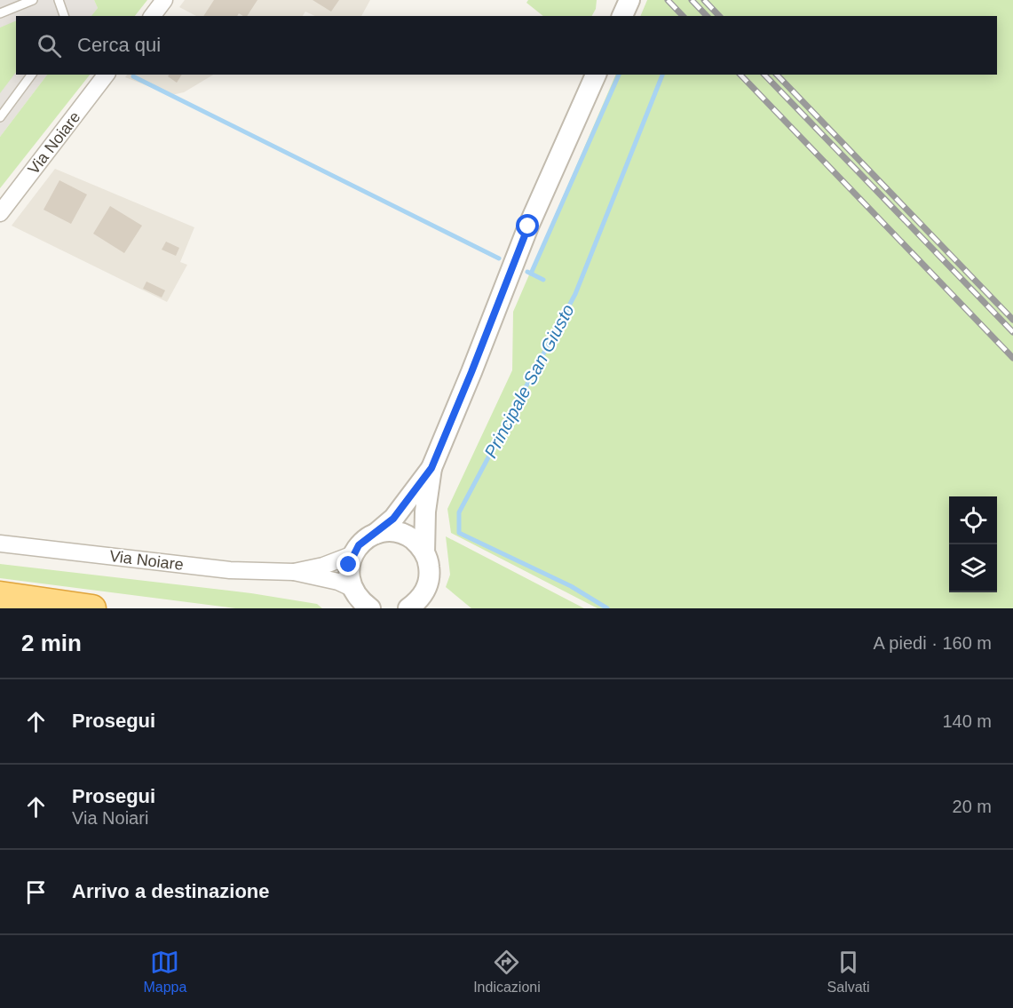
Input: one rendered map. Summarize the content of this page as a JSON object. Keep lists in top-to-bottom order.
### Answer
{
  "streets": {
    "street": ["Via Noiare"]
  },
  "water": ["Principale San Giusto"],
  "page": {
    "search": "Cerca qui",
    "heading": ["2 min", "A piedi · 160 m"],
    "list": [
      ["Prosegui", "140 m"],
      ["Prosegui", "Via Noiari", "20 m"],
      "Arrivo a destinazione"
    ],
    "nav": ["Mappa", "Indicazioni", "Salvati"]
  }
}
